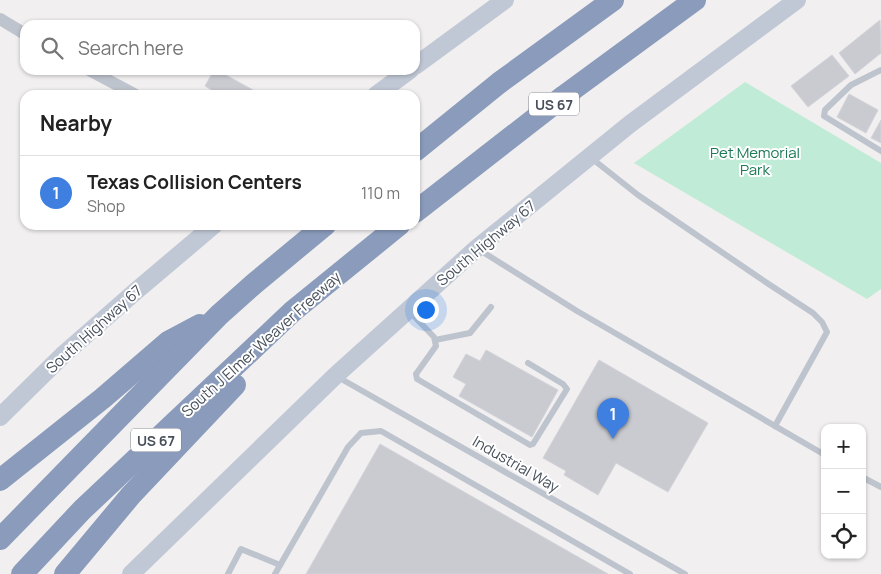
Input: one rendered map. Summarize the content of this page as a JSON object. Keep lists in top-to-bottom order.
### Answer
{
  "streets": {
    "highway": ["US 67", "South J Elmer Weaver Freeway"],
    "main road": ["South Highway 67"],
    "lane": ["Industrial Way"]
  },
  "crossings": [
    ["South Highway 67", "Industrial Way"]
  ],
  "parks": ["Pet Memorial Park"],
  "page": {
    "search": "Search here",
    "heading": "Nearby",
    "list": [
      {
        "mark": "1",
        "name": "Texas Collision Centers",
        "note": "Shop",
        "value": "110 m"
      }
    ],
    "pins": "1",
    "map_buttons": ["+", "−"]
  }
}
